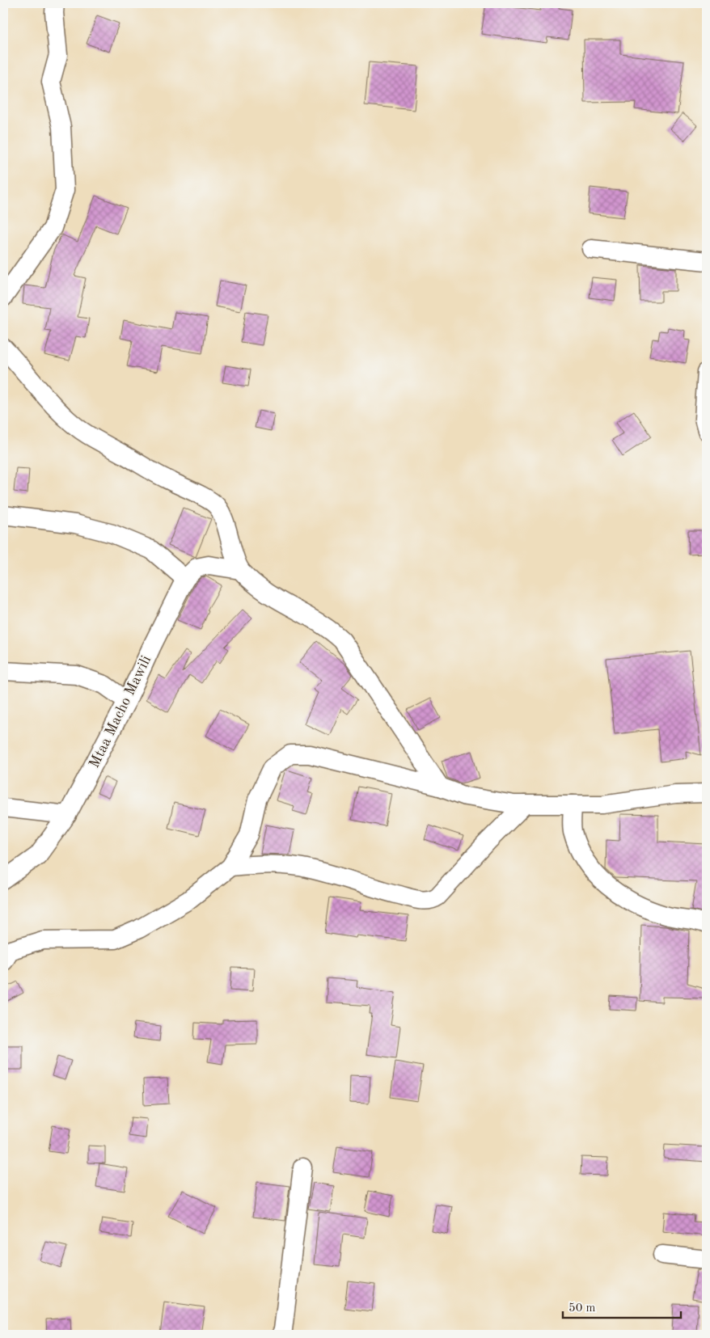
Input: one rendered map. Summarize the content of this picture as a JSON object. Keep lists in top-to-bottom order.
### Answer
{
  "streets": {
    "street": ["Mtaa Macho Mawili"]
  },
  "scale_bar": "50 m"
}
